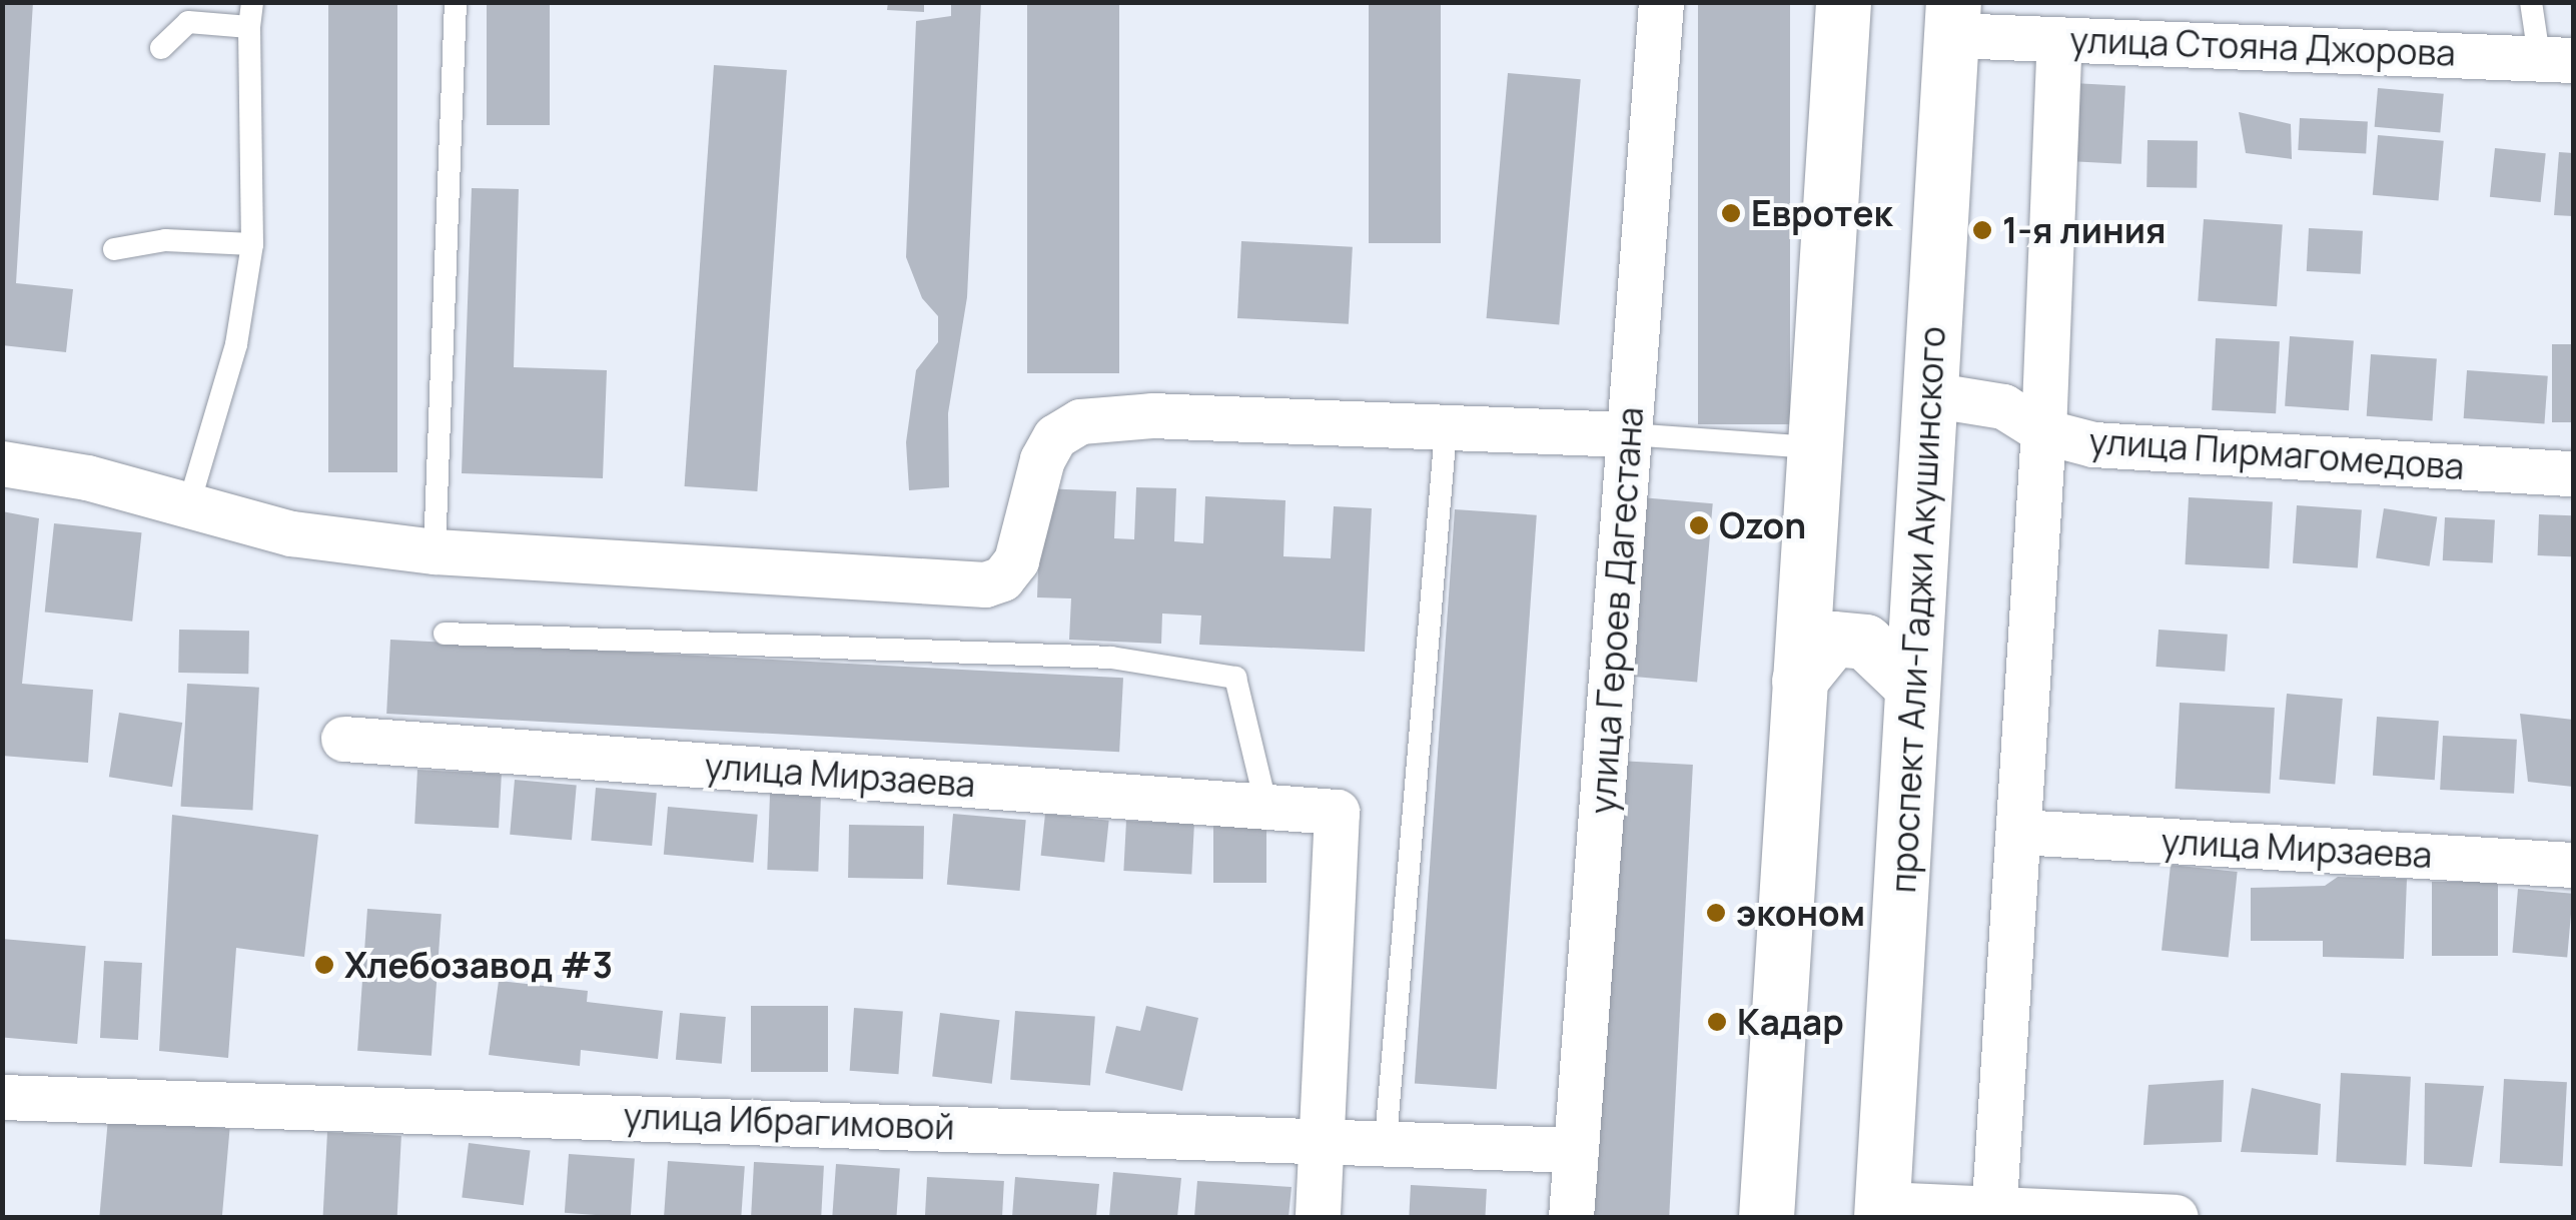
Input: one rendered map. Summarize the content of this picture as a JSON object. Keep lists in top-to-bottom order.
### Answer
{
  "streets": {
    "main road": ["проспект Али-Гаджи Акушинского"],
    "street": [
      "улица Стояна Джорова",
      "улица Пирмагомедова",
      "улица Героев Дагестана",
      "улица Мирзаева",
      "улица Ибрагимовой"
    ]
  },
  "crossings": [
    ["улица Стояна Джорова", "проспект Али-Гаджи Акушинского"],
    ["улица Пирмагомедова", "проспект Али-Гаджи Акушинского"],
    ["улица Героев Дагестана", "улица Ибрагимовой"],
    ["улица Мирзаева", "улица Ибрагимовой"]
  ],
  "places": [
    "Евротек",
    "1-я линия",
    "Ozon",
    "эконом",
    "Хлебозавод #3",
    "Кадар"
  ]
}
